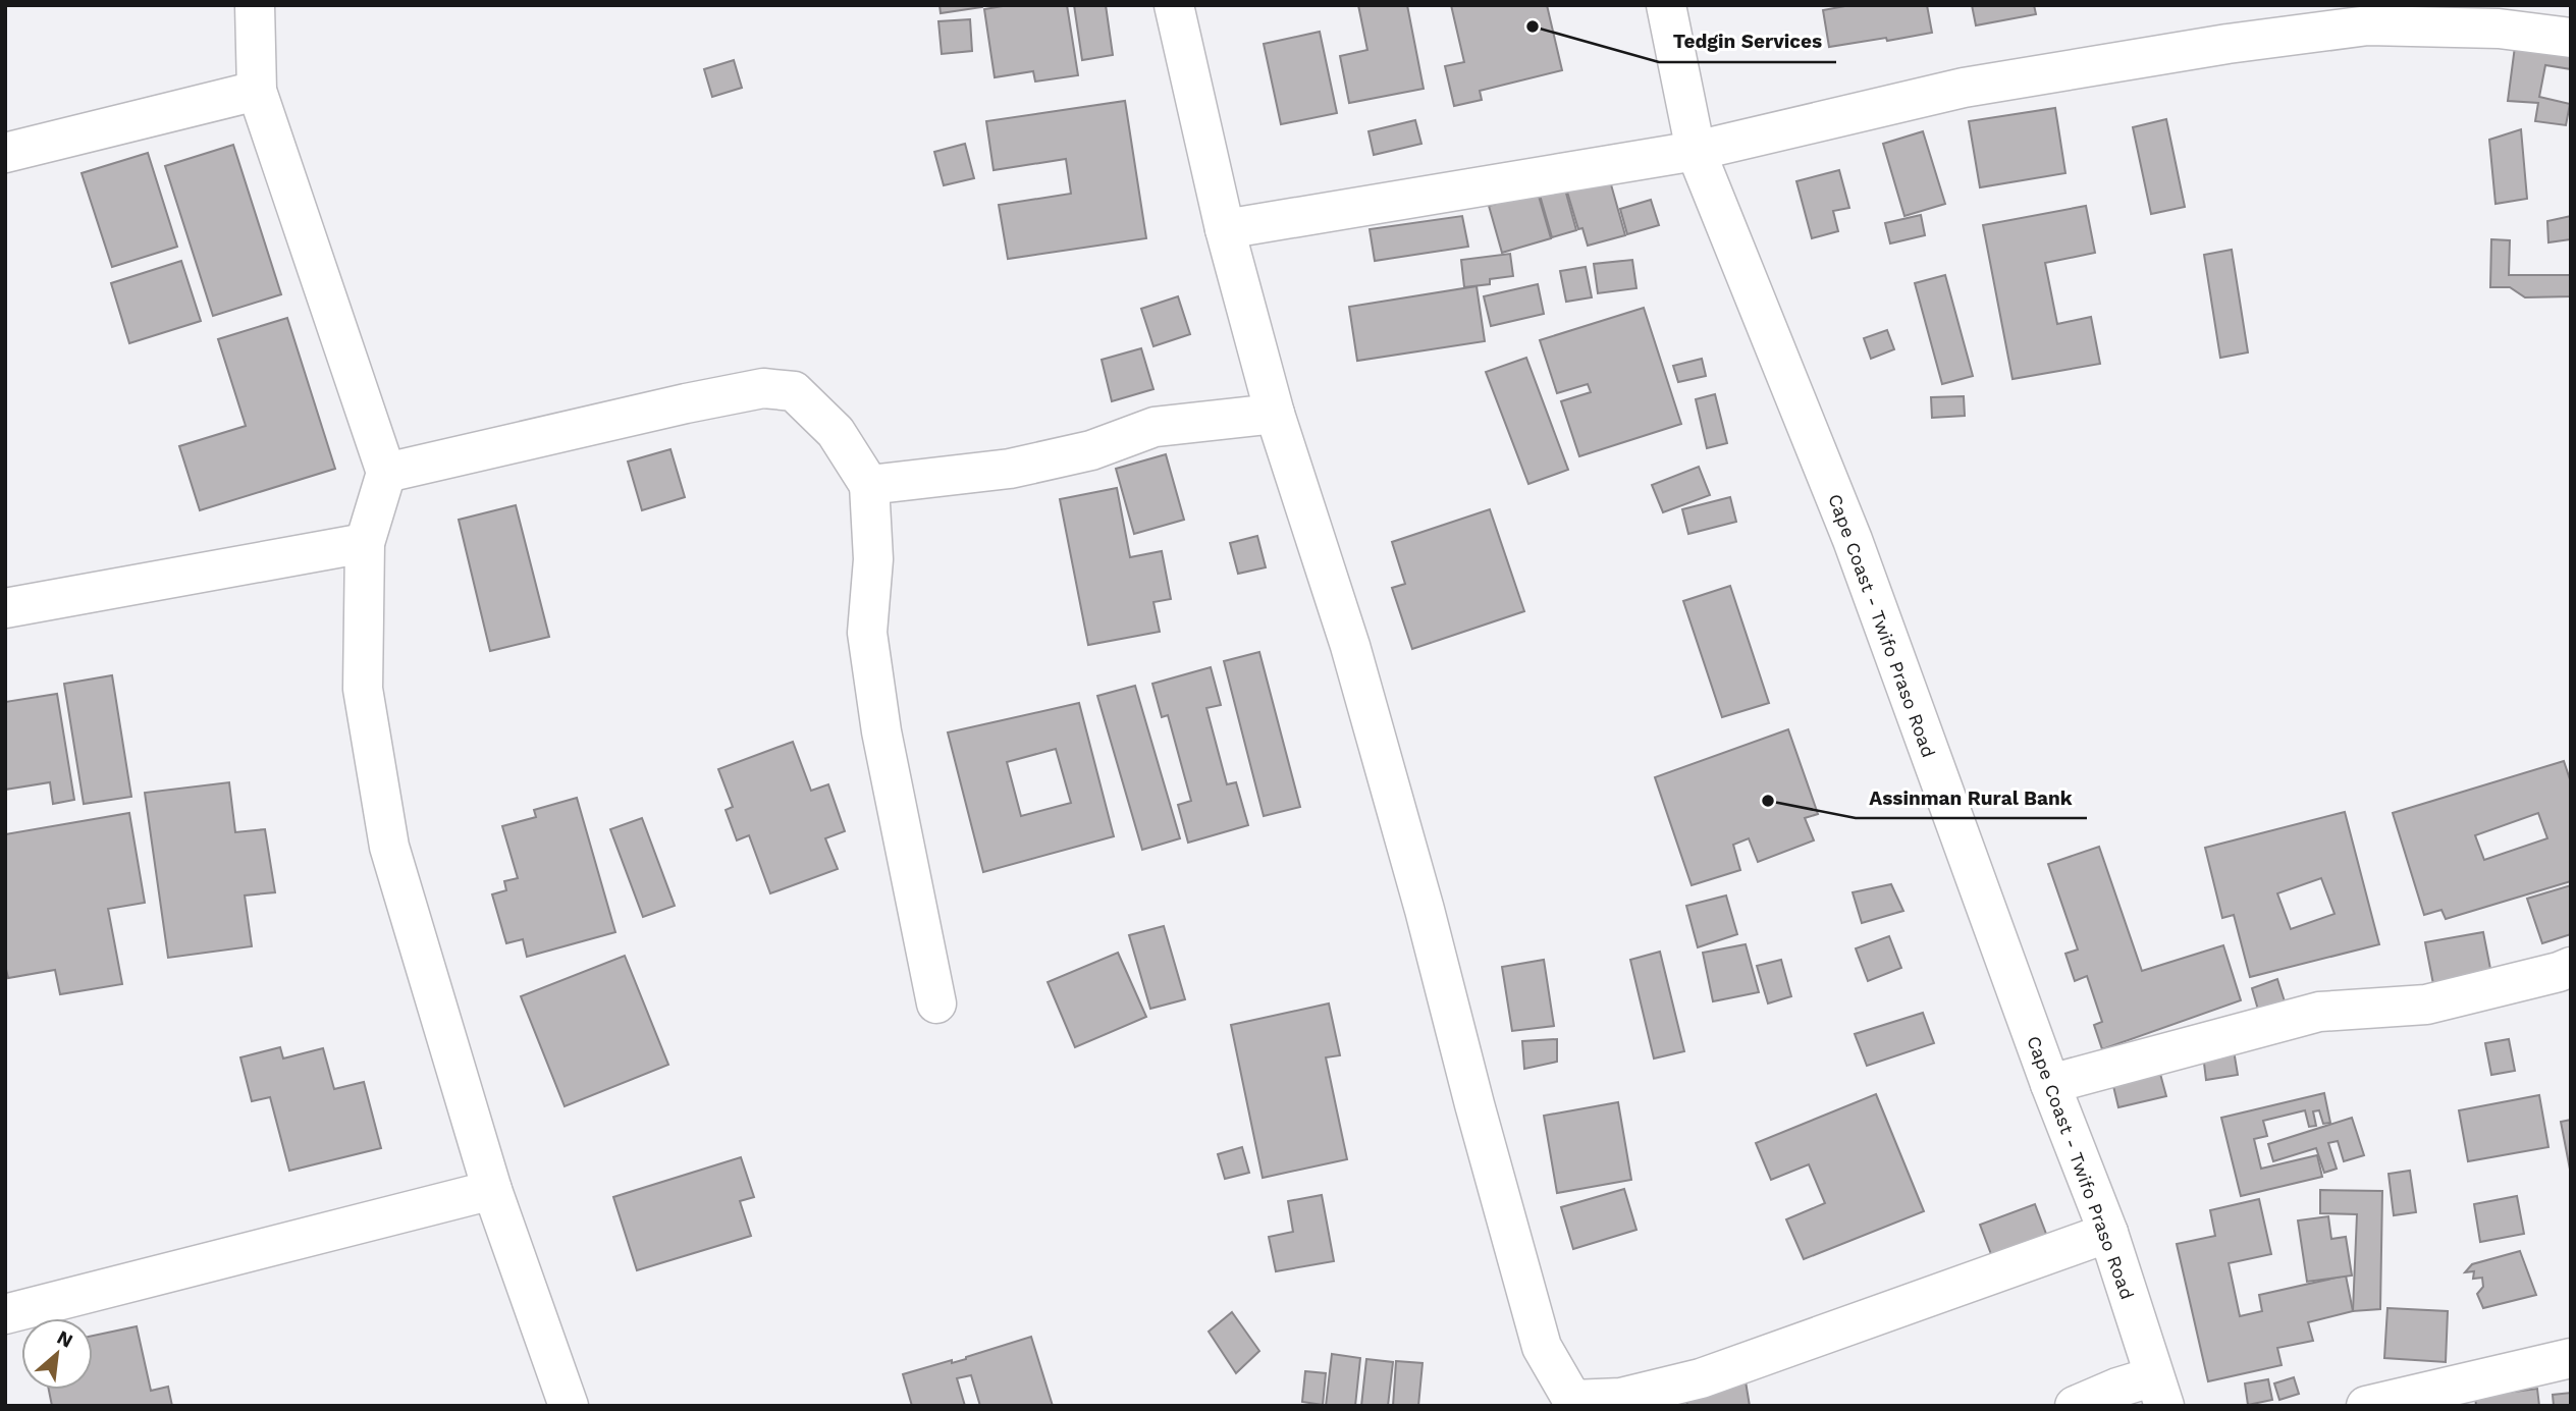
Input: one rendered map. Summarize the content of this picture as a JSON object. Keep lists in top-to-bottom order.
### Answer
{
  "streets": {
    "street": ["Cape Coast - Twifo Praso Road"]
  },
  "places": ["Tedgin Services", "Assinman Rural Bank"],
  "north": "top right"
}
